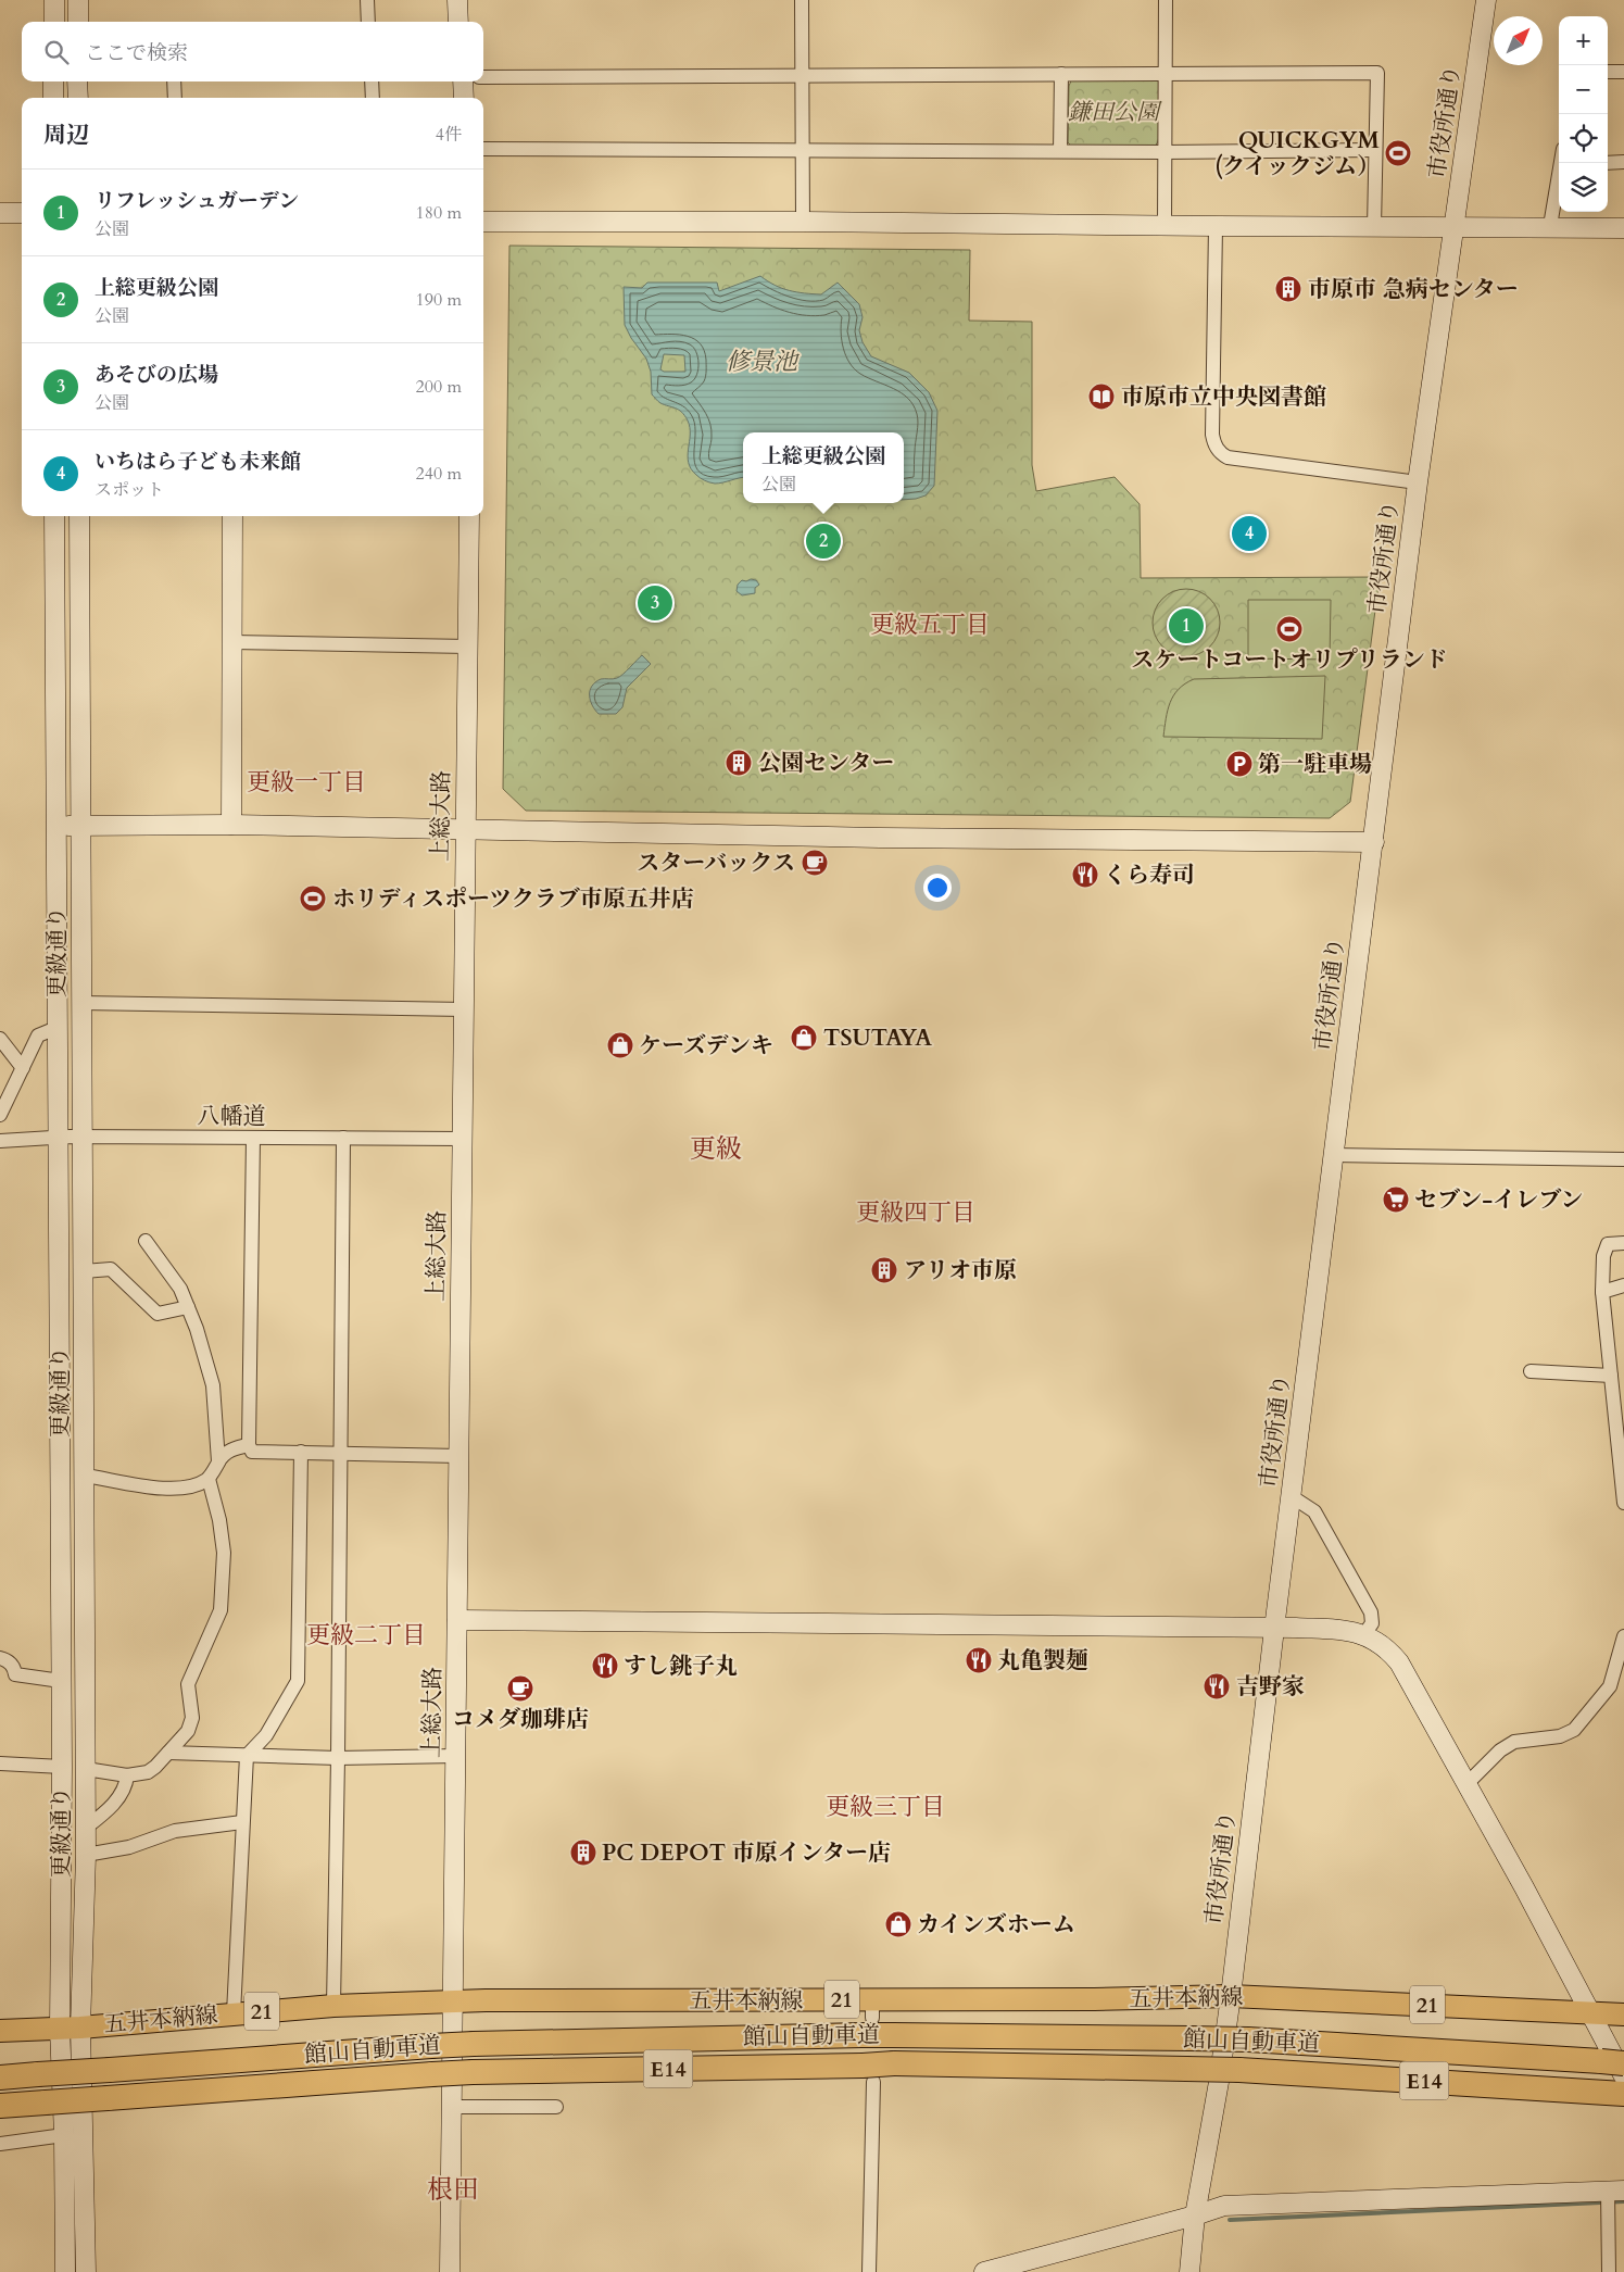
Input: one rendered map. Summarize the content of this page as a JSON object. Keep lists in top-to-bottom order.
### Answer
{
  "streets": {
    "highway": ["館山自動車道", "E14"],
    "main road": ["五井本納線", "21"],
    "street": [
      "市役所通り",
      "上総大路",
      "更級通り",
      "八幡道"
    ]
  },
  "crossings": [
    ["市役所通り", "五井本納線"],
    ["上総大路", "八幡道"],
    ["上総大路", "五井本納線"],
    ["更級通り", "八幡道"],
    ["更級通り", "五井本納線"],
    ["五井本納線", "館山自動車道"]
  ],
  "districts": [
    "更級五丁目",
    "更級一丁目",
    "更級",
    "更級四丁目",
    "更級二丁目",
    "更級三丁目",
    "根田"
  ],
  "water": ["修景池"],
  "parks": ["鎌田公園"],
  "places": {
    "sports": ["QUICKGYM (クイックジム）", "スケートコートオリプリランド", "ホリディスポーツクラブ市原五井店"],
    "building": [
      "市原市 急病センター",
      "公園センター",
      "アリオ市原",
      "PC DEPOT 市原インター店"
    ],
    "library": ["市原市立中央図書館"],
    "parking": ["第一駐車場"],
    "cafe": ["スターバックス", "コメダ珈琲店"],
    "restaurant": [
      "くら寿司",
      "丸亀製麺",
      "すし銚子丸",
      "吉野家"
    ],
    "shop": ["TSUTAYA", "ケーズデンキ", "カインズホーム"],
    "supermarket": ["セブン-イレブン"]
  },
  "north": "top right",
  "page": {
    "map_buttons": ["+", "−"],
    "search": "ここで検索",
    "heading": ["周辺", "4件"],
    "list": [
      {
        "mark": "1",
        "name": "リフレッシュガーデン",
        "note": "公園",
        "value": "180 m"
      },
      {
        "mark": "2",
        "name": "上総更級公園",
        "note": "公園",
        "value": "190 m"
      },
      {
        "mark": "3",
        "name": "あそびの広場",
        "note": "公園",
        "value": "200 m"
      },
      {
        "mark": "4",
        "name": "いちはら子ども未来館",
        "note": "スポット",
        "value": "240 m"
      }
    ],
    "popup": ["上総更級公園", "公園"],
    "pins": [
      "4",
      "2",
      "3",
      "1"
    ]
  }
}
